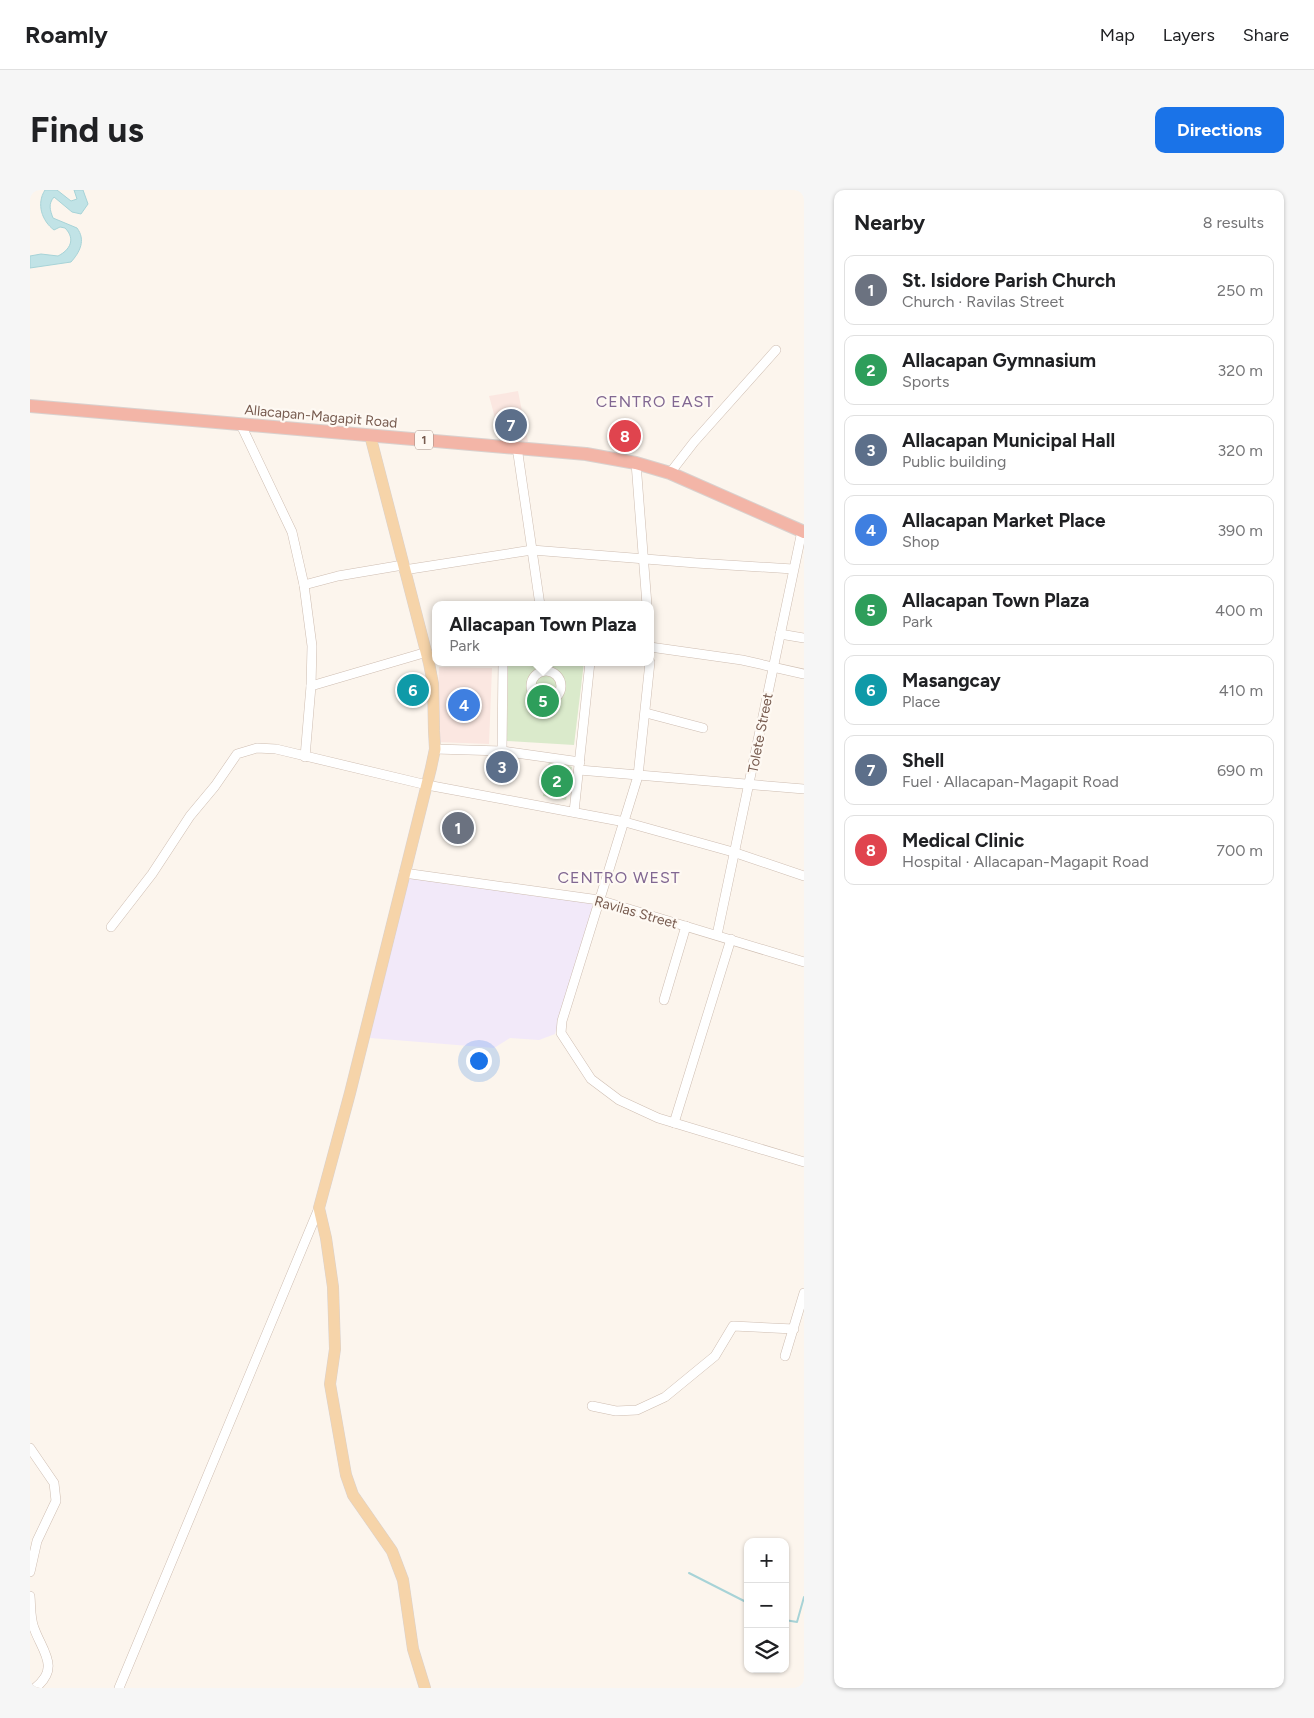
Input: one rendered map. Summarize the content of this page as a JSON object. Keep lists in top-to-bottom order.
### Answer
{
  "streets": {
    "highway": ["Allacapan-Magapit Road", "1"],
    "street": ["Tolete Street", "Ravilas Street"]
  },
  "crossings": [
    ["Allacapan-Magapit Road", "Tolete Street"],
    ["Tolete Street", "Ravilas Street"]
  ],
  "districts": ["CENTRO EAST", "CENTRO WEST"],
  "page": {
    "header": "Roamly",
    "nav": ["Map", "Layers", "Share"],
    "buttons": "Directions",
    "title": "Find us",
    "heading": ["Nearby", "8 results"],
    "list": [
      {
        "mark": "1",
        "name": "St. Isidore Parish Church",
        "note": "Church · Ravilas Street",
        "value": "250 m"
      },
      {
        "mark": "2",
        "name": "Allacapan Gymnasium",
        "note": "Sports",
        "value": "320 m"
      },
      {
        "mark": "3",
        "name": "Allacapan Municipal Hall",
        "note": "Public building",
        "value": "320 m"
      },
      {
        "mark": "4",
        "name": "Allacapan Market Place",
        "note": "Shop",
        "value": "390 m"
      },
      {
        "mark": "5",
        "name": "Allacapan Town Plaza",
        "note": "Park",
        "value": "400 m"
      },
      {
        "mark": "6",
        "name": "Masangcay",
        "note": "Place",
        "value": "410 m"
      },
      {
        "mark": "7",
        "name": "Shell",
        "note": "Fuel · Allacapan-Magapit Road",
        "value": "690 m"
      },
      {
        "mark": "8",
        "name": "Medical Clinic",
        "note": "Hospital · Allacapan-Magapit Road",
        "value": "700 m"
      }
    ],
    "pins": [
      "7",
      "8",
      "6",
      "5",
      "4",
      "3",
      "2",
      "1"
    ],
    "popup": ["Allacapan Town Plaza", "Park"],
    "map_buttons": ["+", "−"]
  }
}
